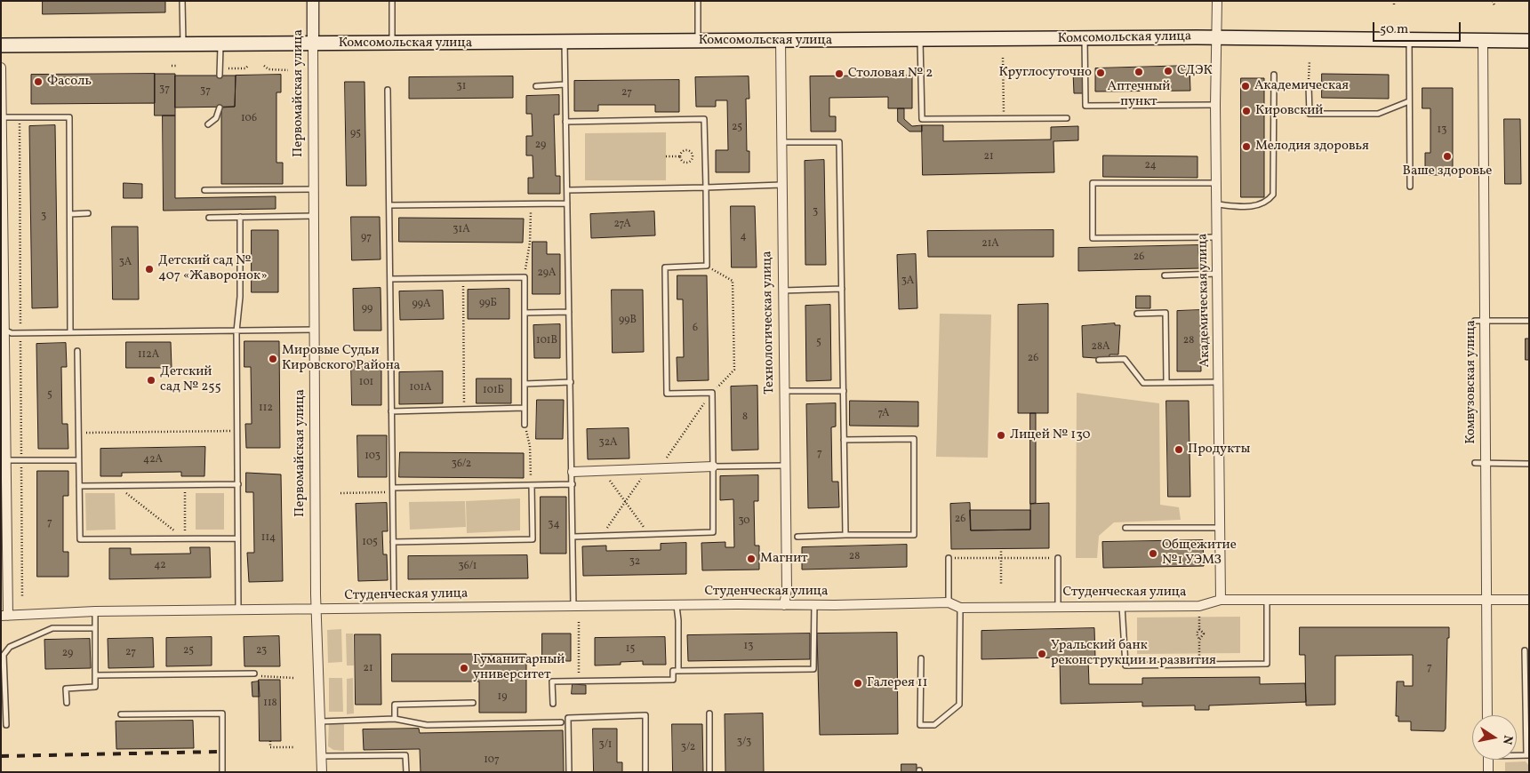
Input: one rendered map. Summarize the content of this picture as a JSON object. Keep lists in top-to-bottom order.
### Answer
{
  "streets": {
    "main road": ["Комсомольская улица"],
    "street": [
      "Первомайская улица",
      "Академическая улица",
      "Технологическая улица",
      "Комвузовская улица",
      "Студенческая улица"
    ]
  },
  "crossings": [
    ["Комсомольская улица", "Первомайская улица"],
    ["Комсомольская улица", "Академическая улица"],
    ["Комсомольская улица", "Технологическая улица"],
    ["Комсомольская улица", "Комвузовская улица"],
    ["Первомайская улица", "Студенческая улица"],
    ["Академическая улица", "Студенческая улица"],
    ["Технологическая улица", "Студенческая улица"],
    ["Комвузовская улица", "Студенческая улица"]
  ],
  "places": [
    "СДЭК",
    "Аптечный пункт",
    "Круглосуточно",
    "Столовая № 2",
    "Фасоль",
    "Академическая",
    "Кировский",
    "Мелодия здоровья",
    "Ваше здоровье",
    "Детский сад № 407 «Жаворонок»",
    "Мировые Судьи Кировского Района",
    "Детский сад № 255",
    "Лицей № 130",
    "Продукты",
    "Общежитие №1 УЭМЗ",
    "Магнит",
    "Уральский банк реконструкции и развития",
    "Гуманитарный университет",
    "Галерея 11"
  ],
  "house_numbers": [
    "31",
    "37",
    "37",
    "27",
    "106",
    "25",
    "13",
    "95",
    "29",
    "21",
    "24",
    "3",
    "3",
    "27А",
    "31А",
    "4",
    "97",
    "21А",
    "26",
    "3А",
    "29А",
    "3А",
    "99Б",
    "99А",
    "99",
    "99В",
    "6",
    "101В",
    "28",
    "5",
    "28А",
    "112А",
    "26",
    "101",
    "101А",
    "101Б",
    "5",
    "112",
    "7А",
    "8",
    "32А",
    "7",
    "103",
    "42А",
    "36/2",
    "26",
    "30",
    "7",
    "34",
    "114",
    "105",
    "28",
    "32",
    "42",
    "36/1",
    "13",
    "15",
    "25",
    "23",
    "27",
    "29",
    "7",
    "21",
    "19",
    "118",
    "3/3",
    "3/1",
    "3/2",
    "107"
  ],
  "scale_bar": "50 m",
  "north": "right"
}
